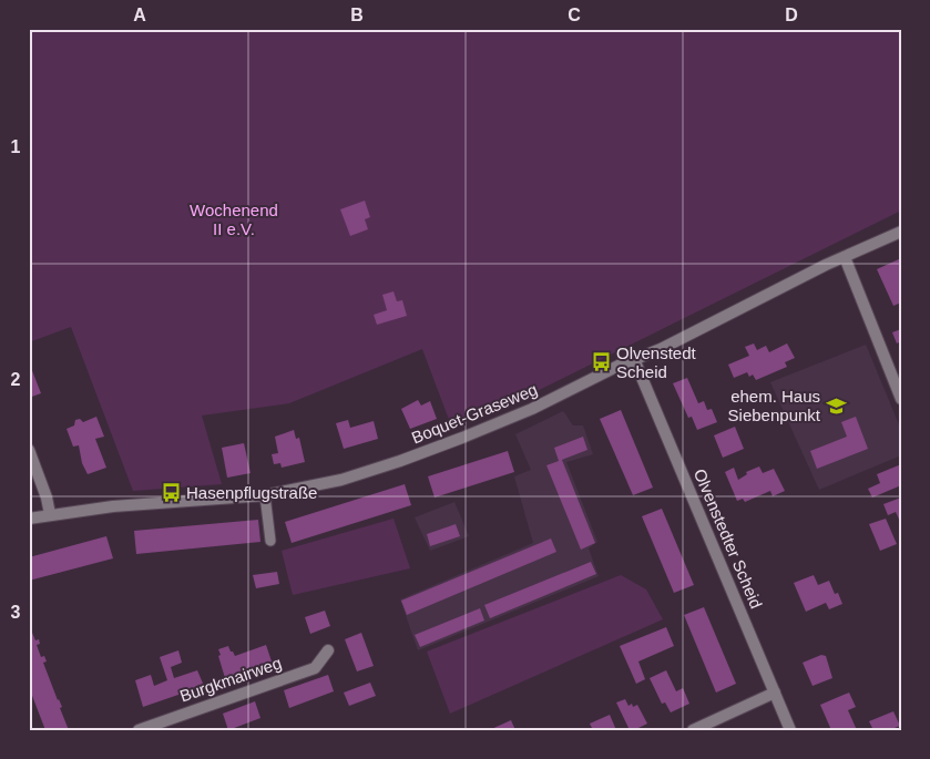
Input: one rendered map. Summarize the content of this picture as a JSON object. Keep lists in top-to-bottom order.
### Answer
{
  "streets": {
    "street": ["Boquet-Graseweg", "Olvenstedter Scheid", "Burgkmairweg"]
  },
  "crossings": [
    ["Boquet-Graseweg", "Olvenstedter Scheid"]
  ],
  "parks": ["Wochenend II e.V."],
  "places": {
    "bus stop": ["Olvenstedt Scheid", "Hasenpflugstraße"],
    "school or university": ["ehem. Haus Siebenpunkt"]
  },
  "grid": {
    "columns": [
      "A",
      "B",
      "C",
      "D"
    ],
    "rows": ["1", "2", "3"]
  }
}
